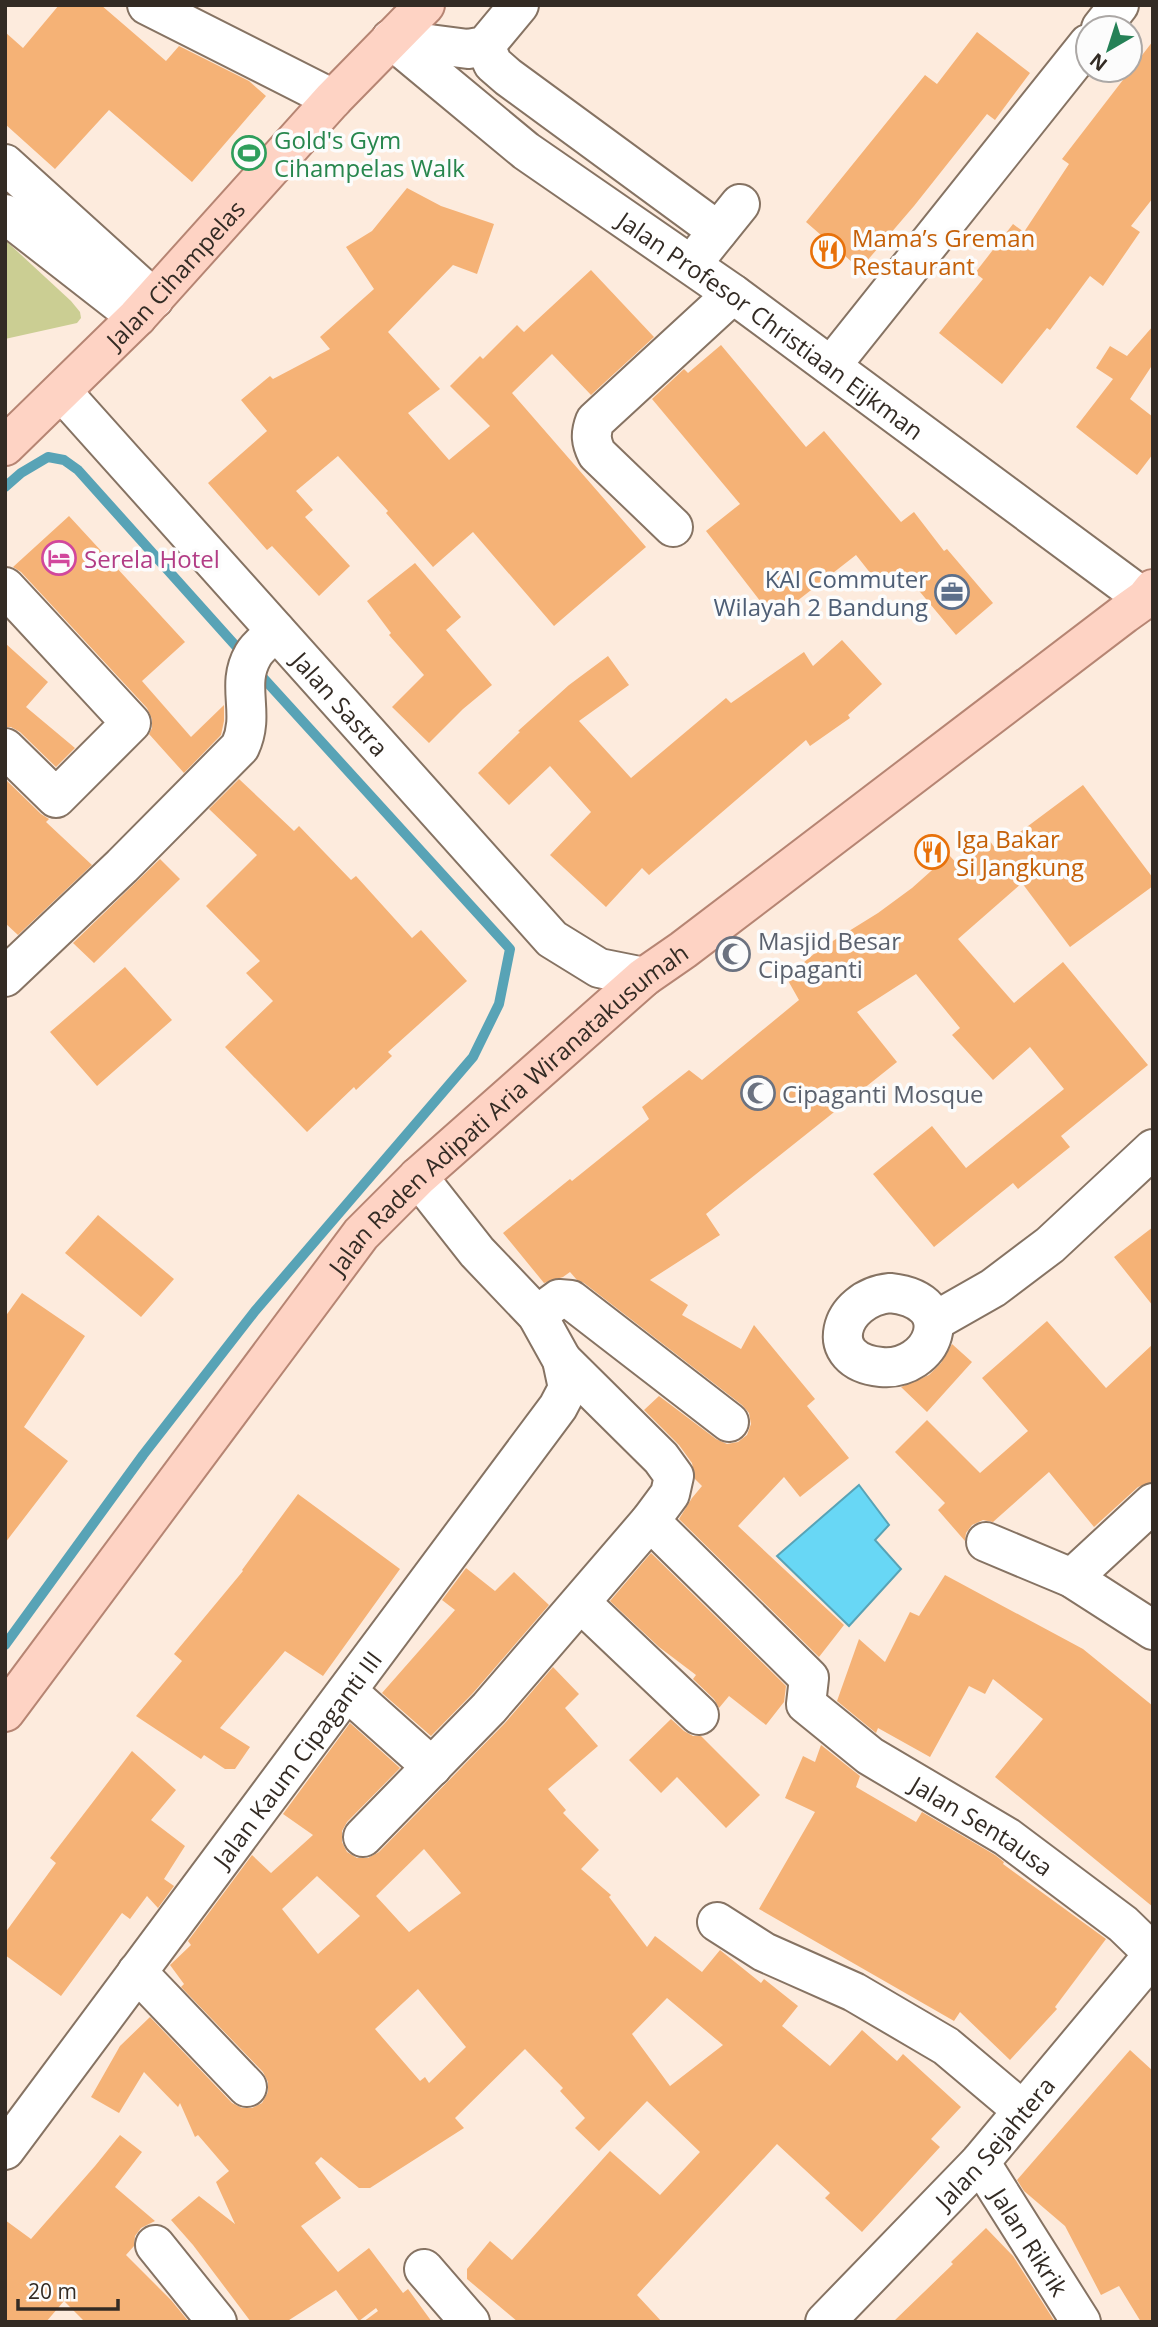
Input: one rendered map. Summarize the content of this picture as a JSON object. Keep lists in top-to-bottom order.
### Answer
{
  "streets": {
    "main road": ["Jalan Cihampelas", "Jalan Raden Adipati Aria Wiranatakusumah"],
    "street": [
      "Jalan Profesor Christiaan Eijkman",
      "Jalan Sastra",
      "Jalan Kaum Cipaganti III",
      "Jalan Sentausa",
      "Jalan Sejahtera",
      "Jalan Rikrik"
    ]
  },
  "crossings": [
    ["Jalan Cihampelas", "Jalan Profesor Christiaan Eijkman"],
    ["Jalan Cihampelas", "Jalan Sastra"],
    ["Jalan Profesor Christiaan Eijkman", "Jalan Raden Adipati Aria Wiranatakusumah"],
    ["Jalan Sastra", "Jalan Raden Adipati Aria Wiranatakusumah"],
    ["Jalan Sentausa", "Jalan Sejahtera"],
    ["Jalan Sejahtera", "Jalan Rikrik"]
  ],
  "places": {
    "sports": ["Gold's Gym Cihampelas Walk"],
    "restaurant": ["Mama’s Greman Restaurant", "Iga Bakar Si Jangkung"],
    "hotel": ["Serela Hotel"],
    "office": ["KAI Commuter Wilayah 2 Bandung"],
    "mosque": ["Masjid Besar Cipaganti", "Cipaganti Mosque"]
  },
  "scale_bar": "20 m",
  "north": "bottom left"
}
